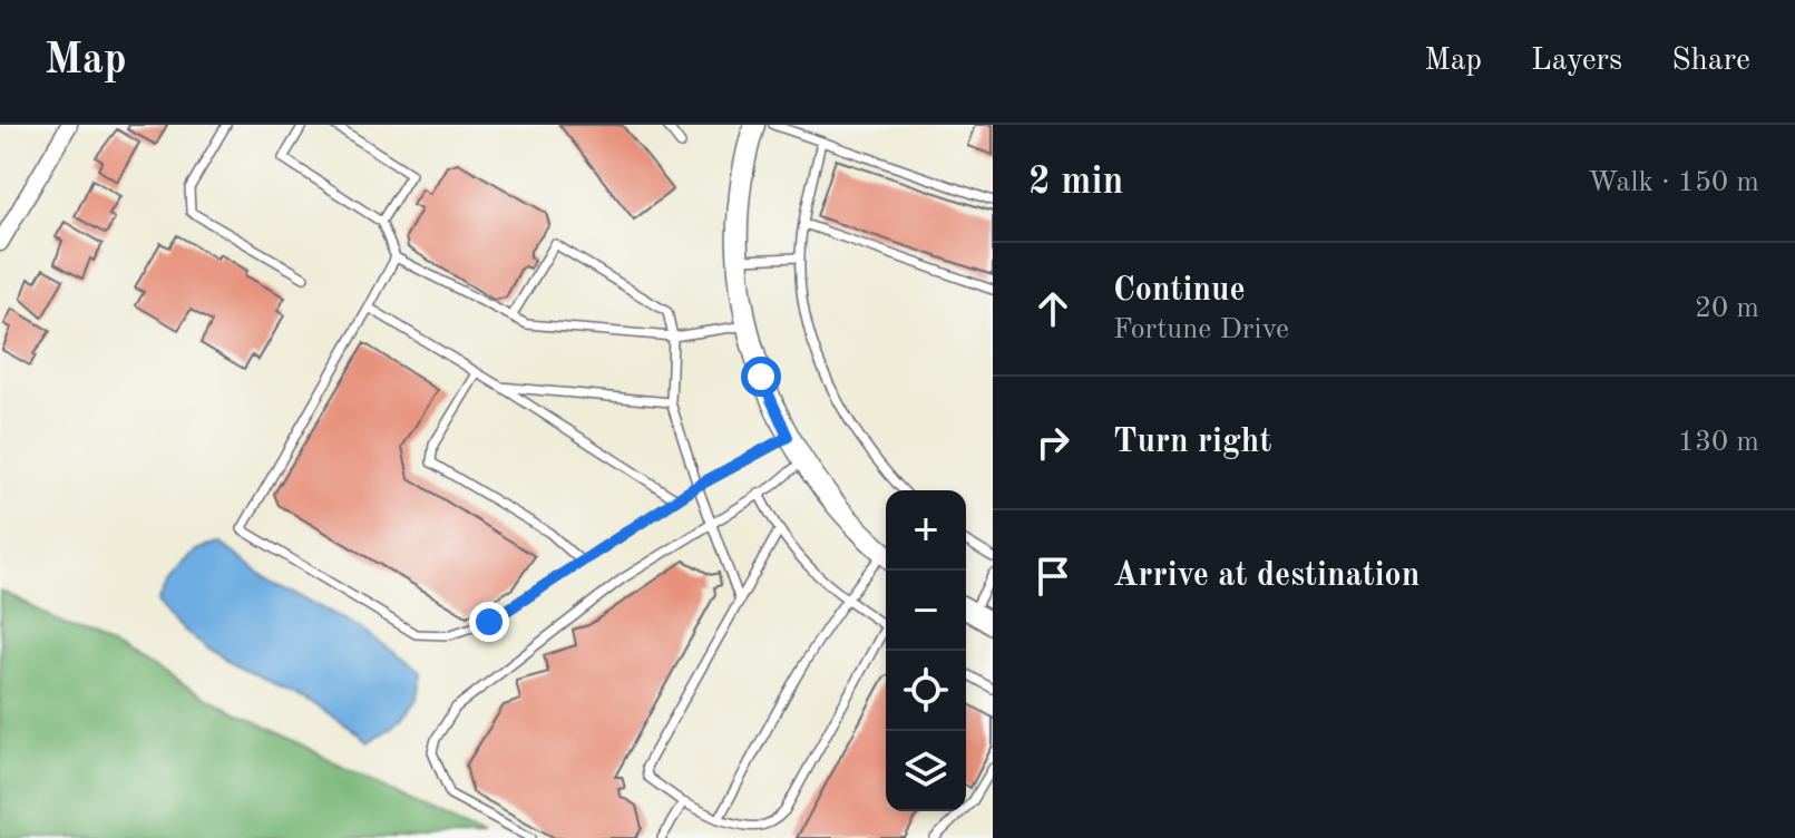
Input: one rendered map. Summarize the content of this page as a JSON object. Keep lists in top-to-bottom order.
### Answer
{
  "page": {
    "header": "Map",
    "nav": ["Map", "Layers", "Share"],
    "heading": ["2 min", "Walk · 150 m"],
    "list": [
      ["Continue", "Fortune Drive", "20 m"],
      ["Turn right", "130 m"],
      "Arrive at destination"
    ],
    "map_buttons": ["+", "−"]
  }
}
